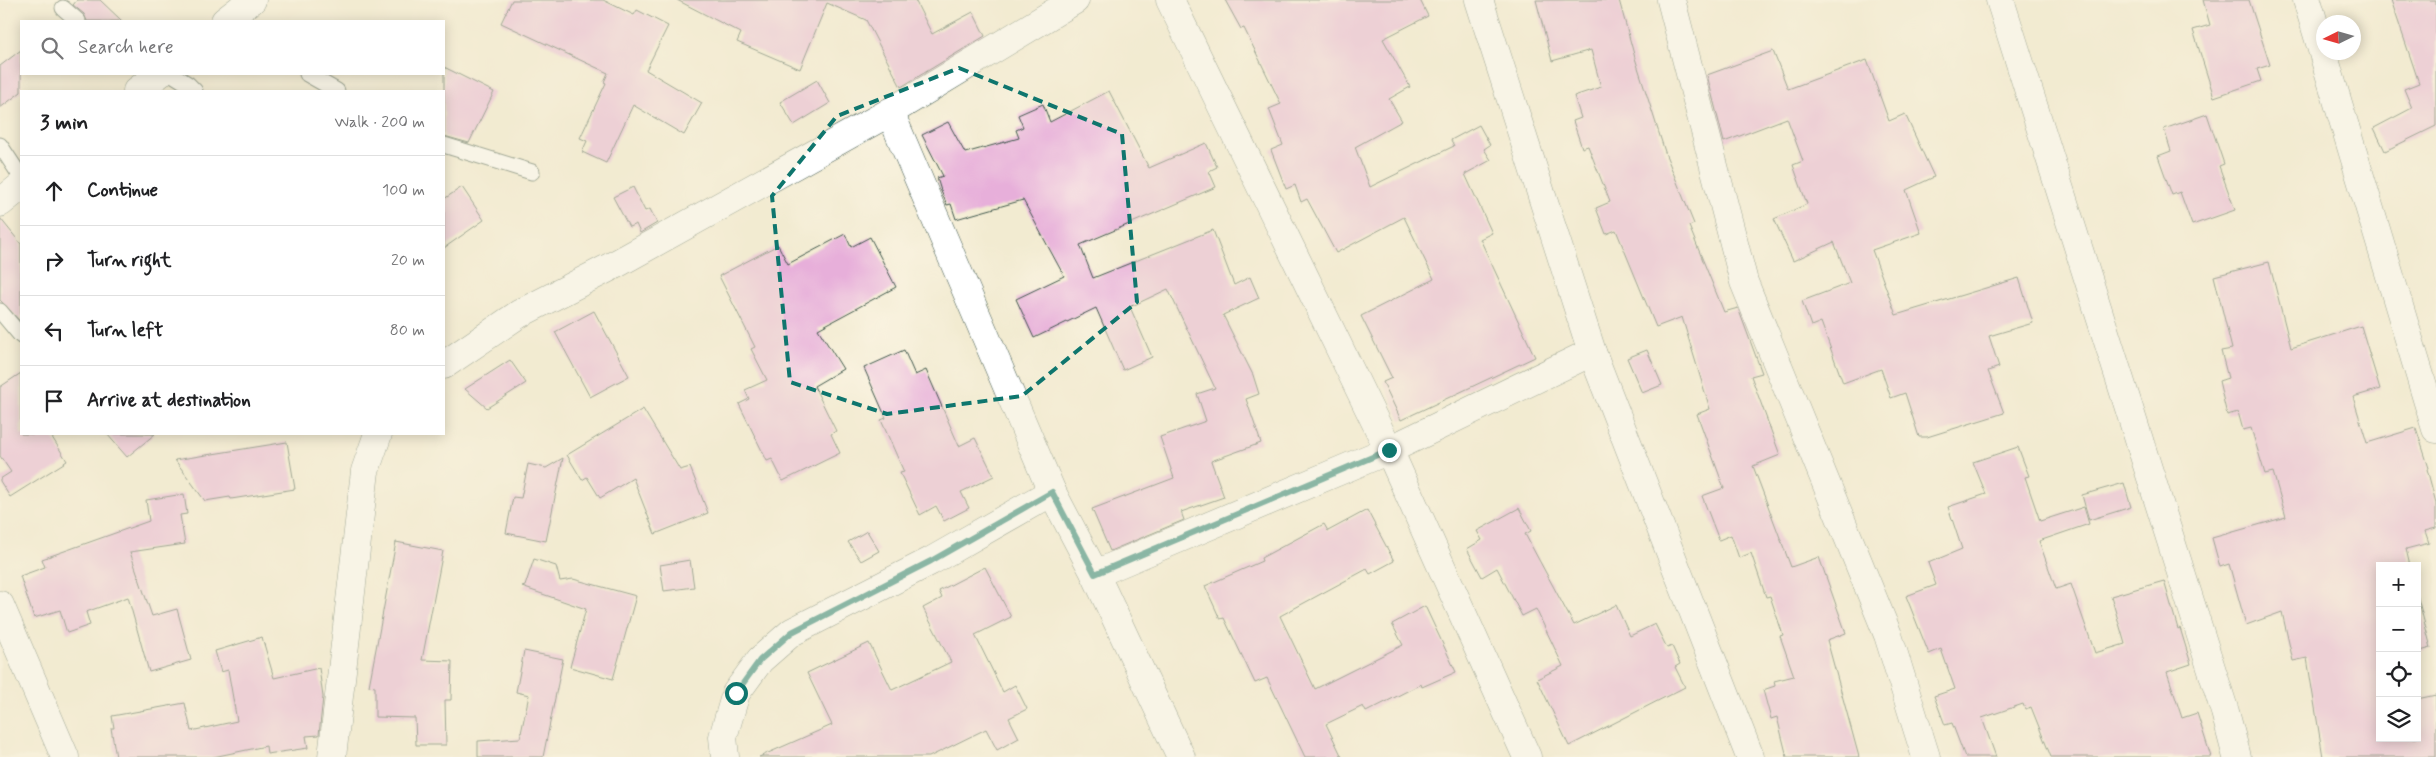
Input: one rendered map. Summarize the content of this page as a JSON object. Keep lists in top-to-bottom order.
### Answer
{
  "north": "left",
  "page": {
    "search": "Search here",
    "heading": ["3 min", "Walk · 200 m"],
    "list": [
      ["Continue", "100 m"],
      ["Turn right", "20 m"],
      ["Turn left", "80 m"],
      "Arrive at destination"
    ],
    "map_buttons": ["+", "−"]
  }
}
